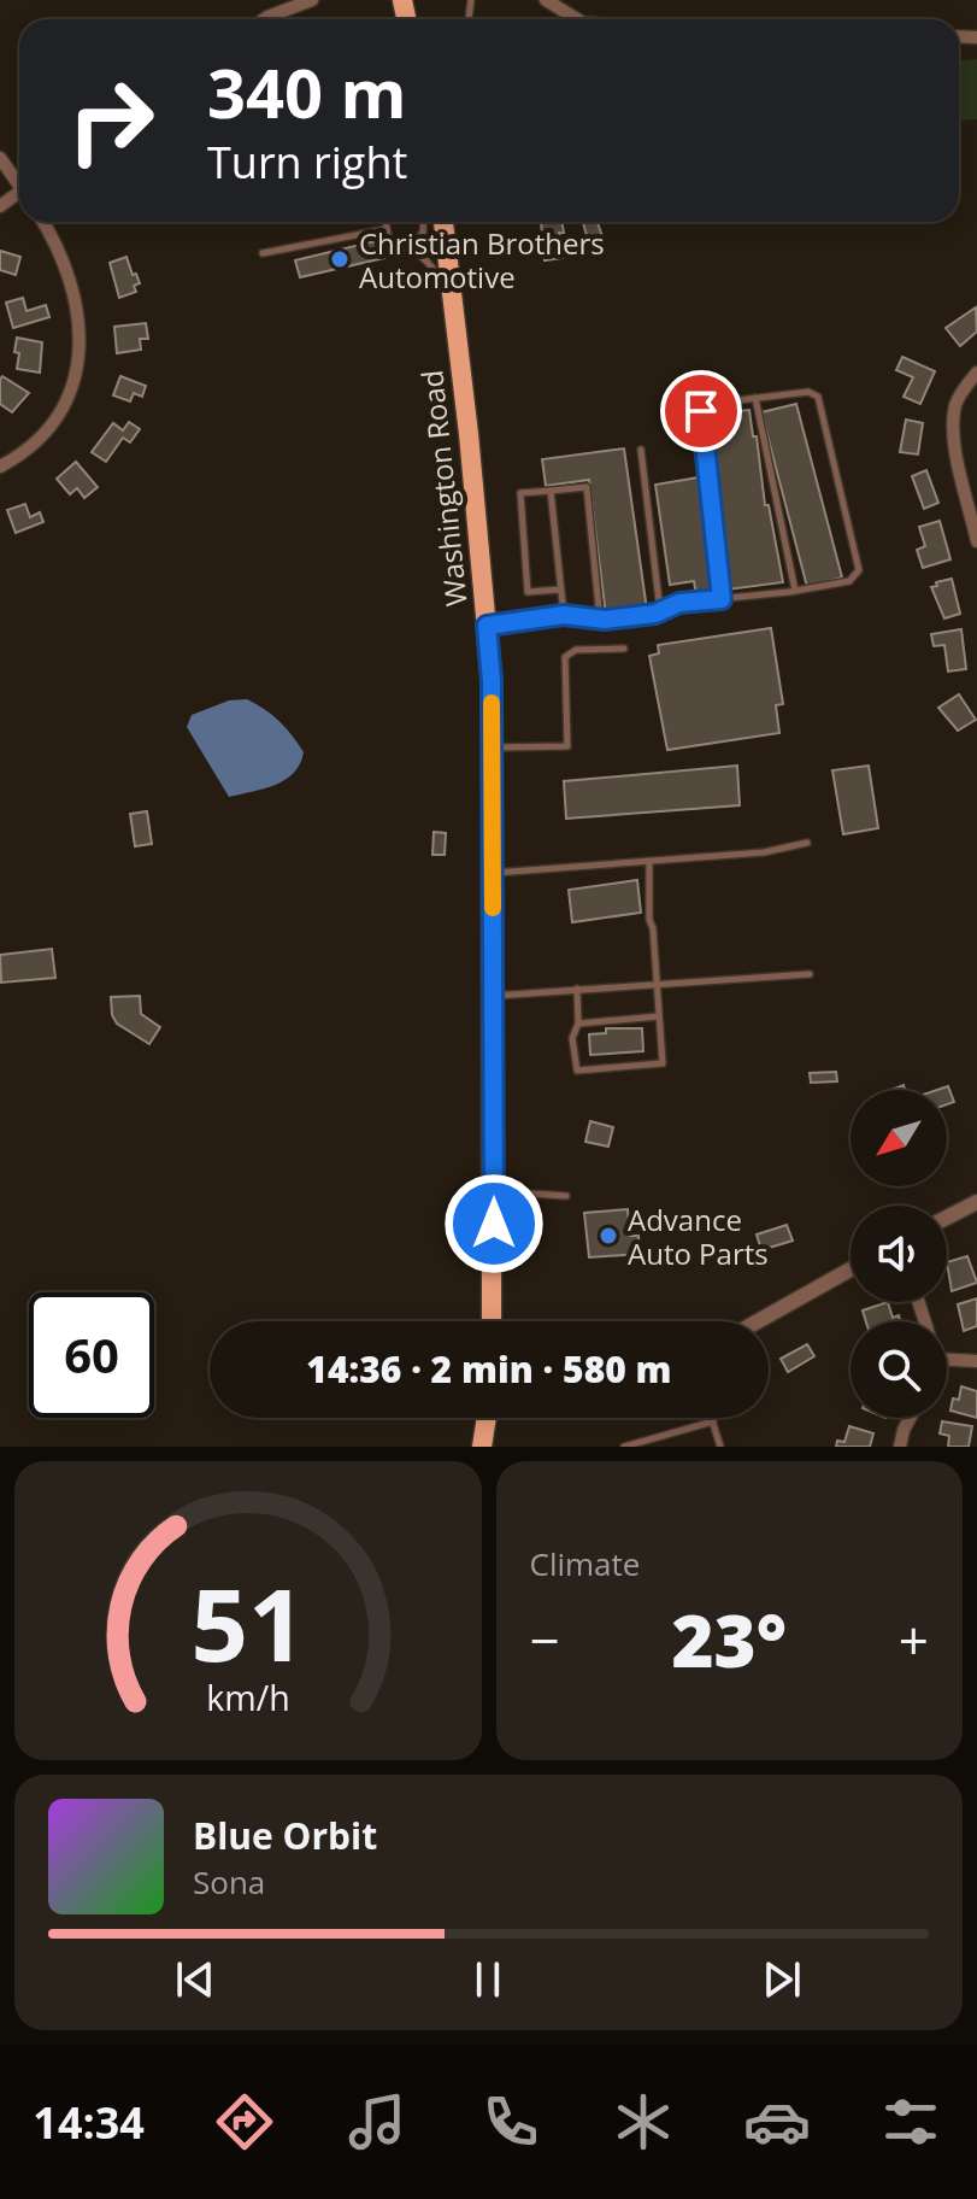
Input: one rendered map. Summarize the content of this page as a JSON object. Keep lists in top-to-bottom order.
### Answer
{
  "streets": {
    "main road": ["Washington Road"]
  },
  "places": ["Christian Brothers Automotive", "Advance Auto Parts"],
  "north": "bottom left",
  "page": {
    "turn": ["340 m", "Turn right"],
    "limit": "60",
    "trip": "14:36 · 2 min · 580 m",
    "tile": "Climate",
    "heat": ["−", "23°", "+"],
    "song": ["Blue Orbit", "Sona"],
    "tabs": "14:34",
    "gauge": ["51", "km/h"]
  }
}
